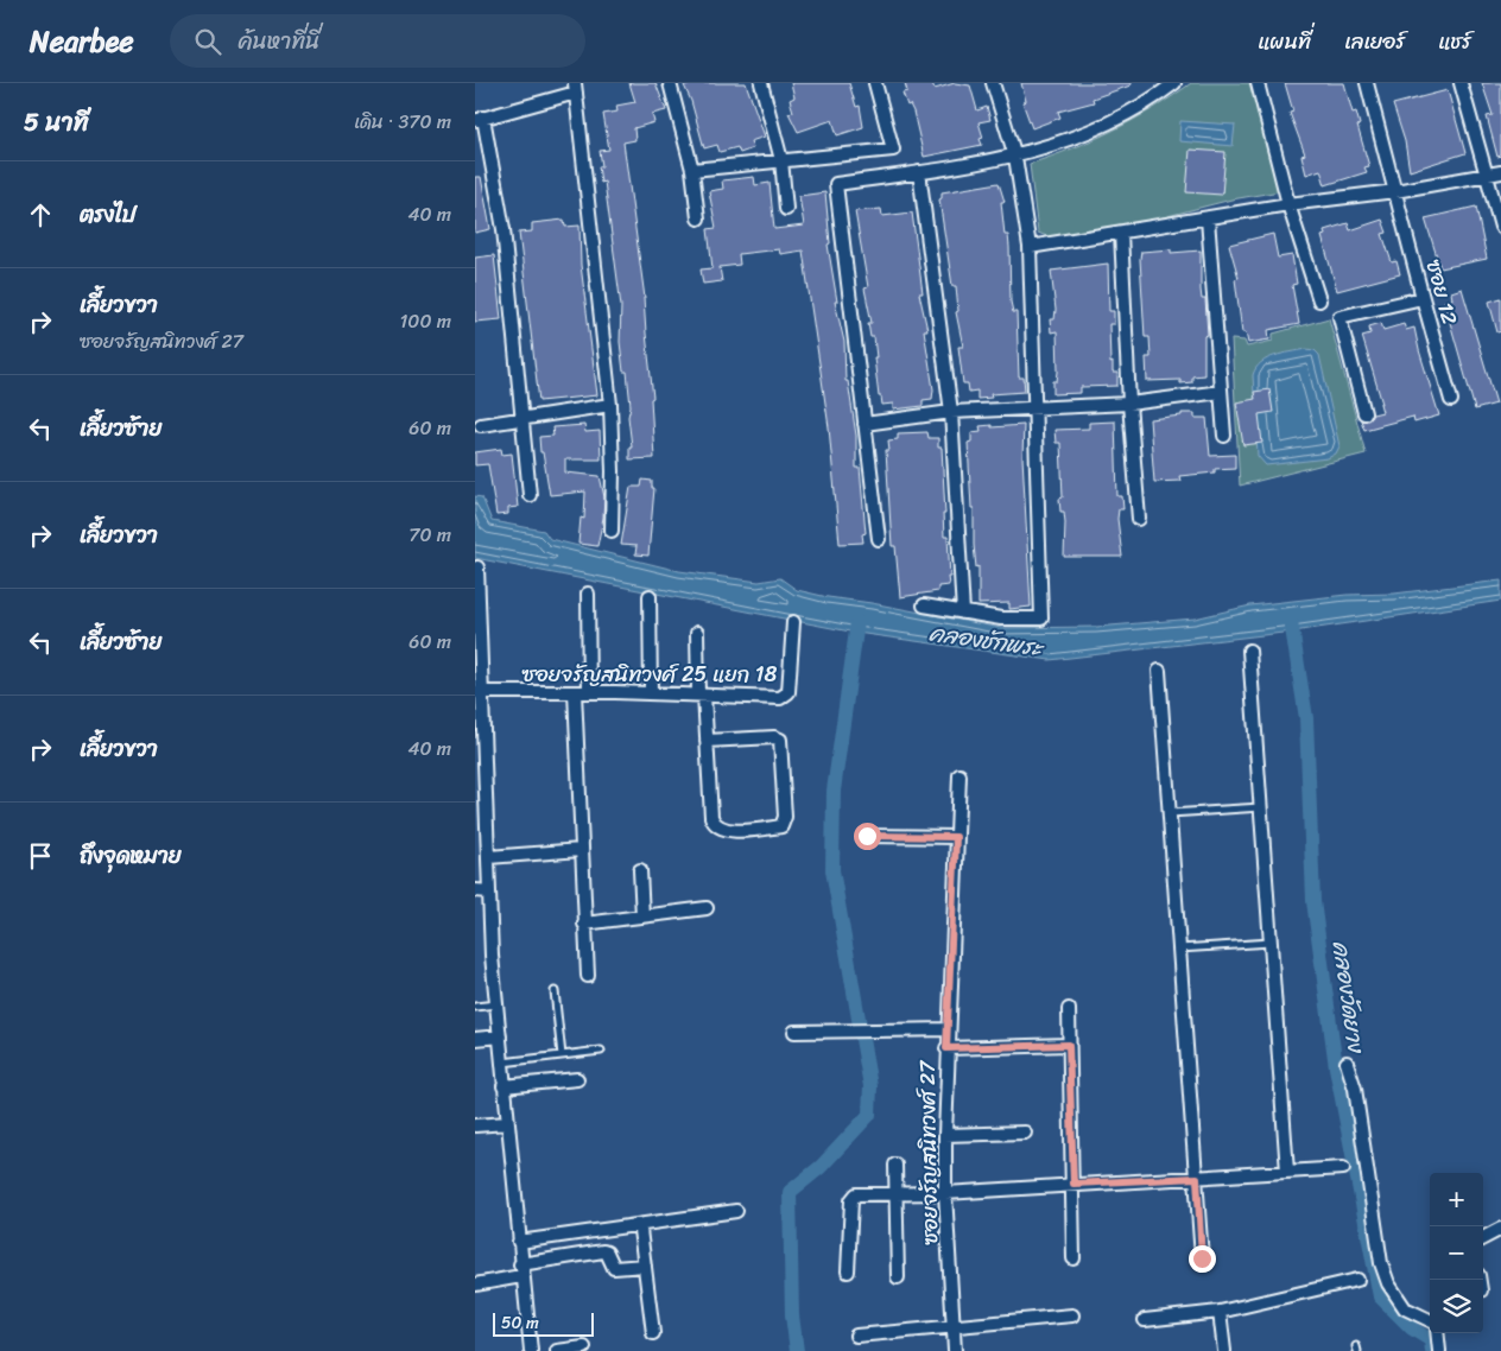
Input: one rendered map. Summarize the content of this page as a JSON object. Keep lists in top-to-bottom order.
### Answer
{
  "streets": {
    "street": ["ซอย 12", "ซอยจรัญสนิทวงศ์ 25 แยก 18", "ซอยจรัญสนิทวงศ์ 27"]
  },
  "water": ["คลองชักพระ", "คลองวัดยาง"],
  "scale_bar": "50 m",
  "page": {
    "header": "Nearbee",
    "search": "ค้นหาที่นี่",
    "nav": ["แผนที่", "เลเยอร์", "แชร์"],
    "heading": ["5 นาที", "เดิน · 370 m"],
    "list": [
      ["ตรงไป", "40 m"],
      ["เลี้ยวขวา", "ซอยจรัญสนิทวงศ์ 27", "100 m"],
      ["เลี้ยวซ้าย", "60 m"],
      ["เลี้ยวขวา", "70 m"],
      ["เลี้ยวซ้าย", "60 m"],
      ["เลี้ยวขวา", "40 m"],
      "ถึงจุดหมาย"
    ],
    "map_buttons": ["+", "−"],
    "scale": "50 m"
  }
}
